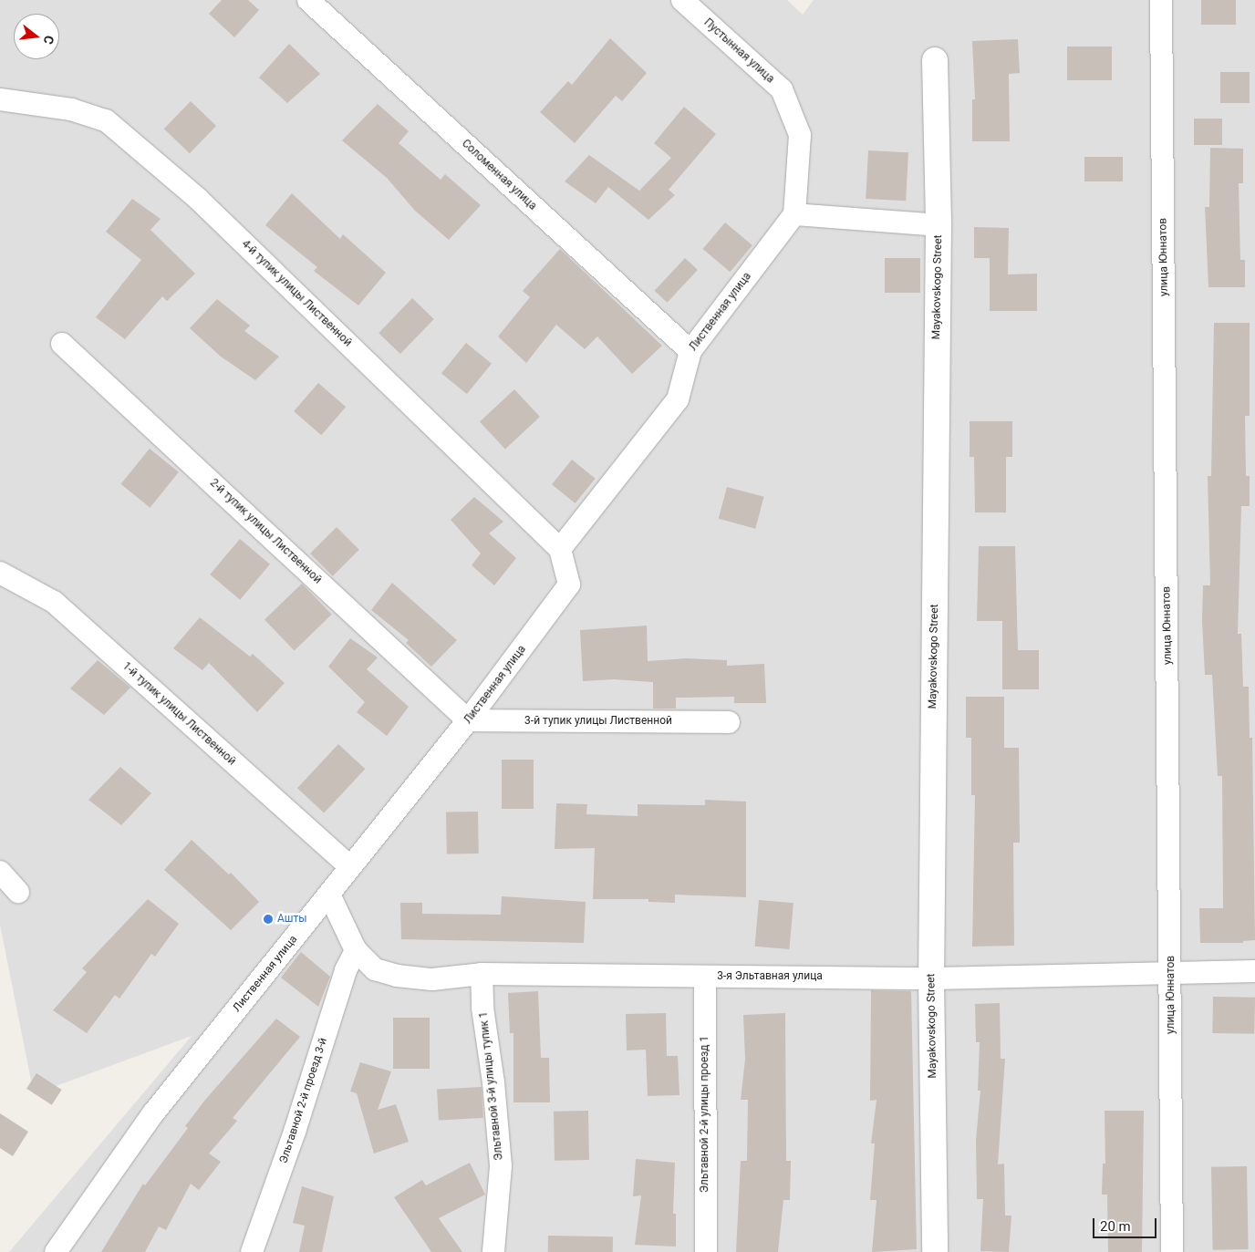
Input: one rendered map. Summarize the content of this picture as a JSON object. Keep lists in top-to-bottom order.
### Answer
{
  "streets": {
    "street": [
      "Пустынная улица",
      "Соломенная улица",
      "улица Юннатов",
      "Mayakovskogo Street",
      "4-й тупик улицы Лиственной",
      "Лиственная улица",
      "2-й тупик улицы Лиственной",
      "1-й тупик улицы Лиственной",
      "3-й тупик улицы Лиственной",
      "3-я Эльтавная улица",
      "Эльтавной 3-й улицы тупик 1",
      "Эльтавной 2-й проезд 3-й",
      "Эльтавной 2-й улицы проезд 1"
    ]
  },
  "crossings": [
    ["Пустынная улица", "Лиственная улица"],
    ["Соломенная улица", "Лиственная улица"],
    ["улица Юннатов", "3-я Эльтавная улица"],
    ["Mayakovskogo Street", "3-я Эльтавная улица"],
    ["4-й тупик улицы Лиственной", "Лиственная улица"],
    ["Лиственная улица", "2-й тупик улицы Лиственной"],
    ["Лиственная улица", "1-й тупик улицы Лиственной"],
    ["Лиственная улица", "3-й тупик улицы Лиственной"],
    ["Лиственная улица", "3-я Эльтавная улица"],
    ["2-й тупик улицы Лиственной", "3-й тупик улицы Лиственной"],
    ["3-я Эльтавная улица", "Эльтавной 3-й улицы тупик 1"],
    ["3-я Эльтавная улица", "Эльтавной 2-й проезд 3-й"],
    ["3-я Эльтавная улица", "Эльтавной 2-й улицы проезд 1"]
  ],
  "places": ["Ашты"],
  "scale_bar": "20 m",
  "north": "right"
}
